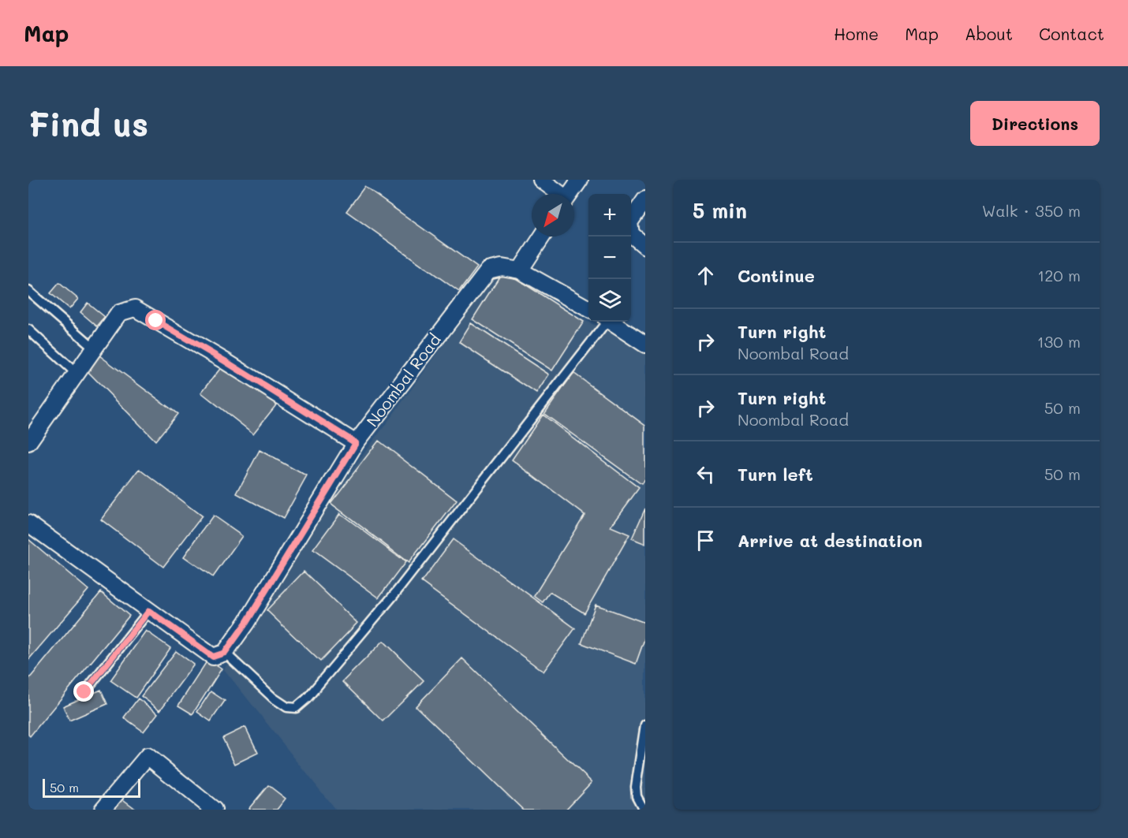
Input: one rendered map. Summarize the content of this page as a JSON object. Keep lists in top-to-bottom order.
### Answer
{
  "streets": {
    "street": ["Noombal Road"]
  },
  "scale_bar": "50 m",
  "north": "bottom left",
  "page": {
    "header": "Map",
    "nav": [
      "Home",
      "Map",
      "About",
      "Contact"
    ],
    "buttons": "Directions",
    "title": "Find us",
    "heading": ["5 min", "Walk · 350 m"],
    "map_buttons": ["+", "−"],
    "list": [
      ["Continue", "120 m"],
      ["Turn right", "Noombal Road", "130 m"],
      ["Turn right", "Noombal Road", "50 m"],
      ["Turn left", "50 m"],
      "Arrive at destination"
    ],
    "scale": "50 m"
  }
}
